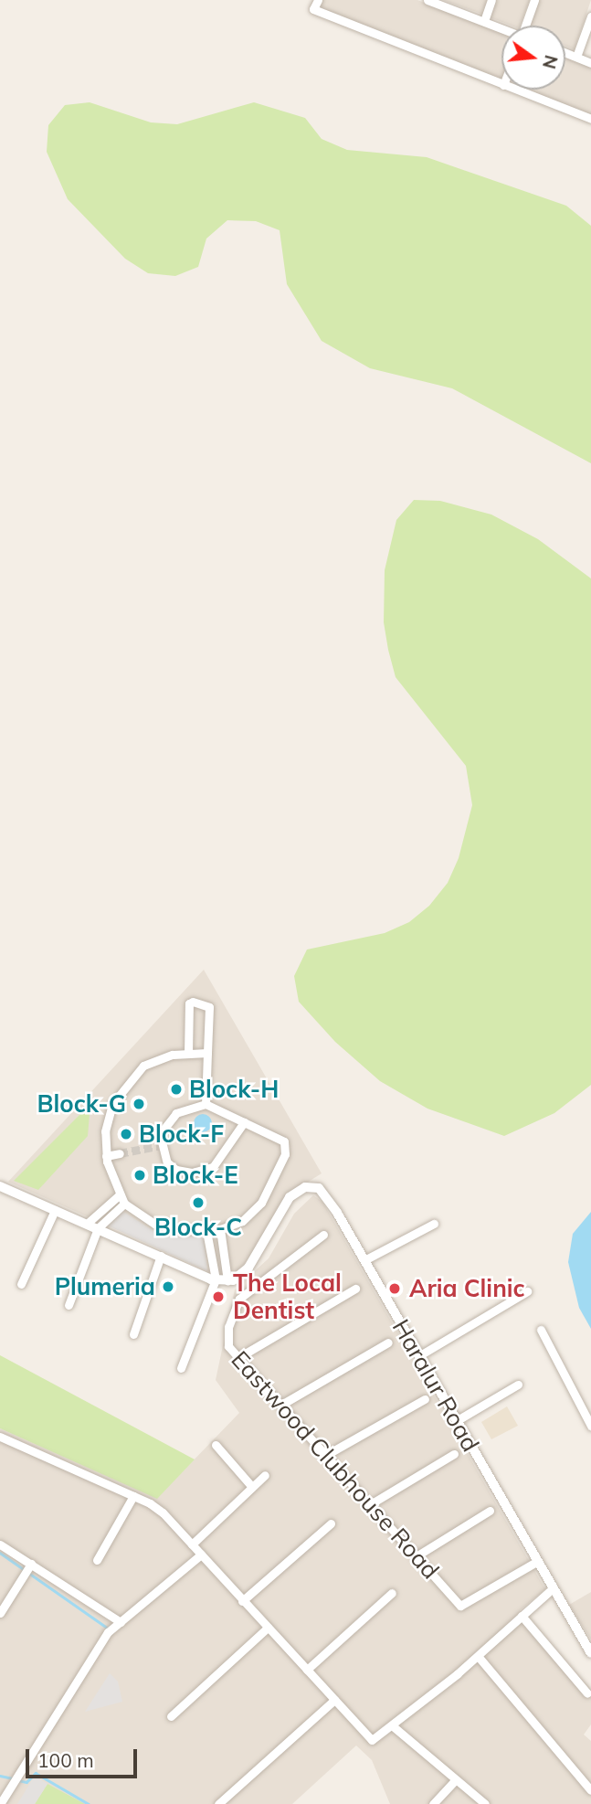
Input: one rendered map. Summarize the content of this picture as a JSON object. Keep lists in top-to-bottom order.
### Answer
{
  "streets": {
    "street": ["Haralur Road", "Eastwood Clubhouse Road"]
  },
  "crossings": [
    ["Haralur Road", "Eastwood Clubhouse Road"]
  ],
  "places": [
    "Block-H",
    "Block-G",
    "Block-F",
    "Block-E",
    "Block-C",
    "Plumeria",
    "Aria Clinic",
    "The Local Dentist"
  ],
  "scale_bar": "100 m",
  "north": "right"
}
